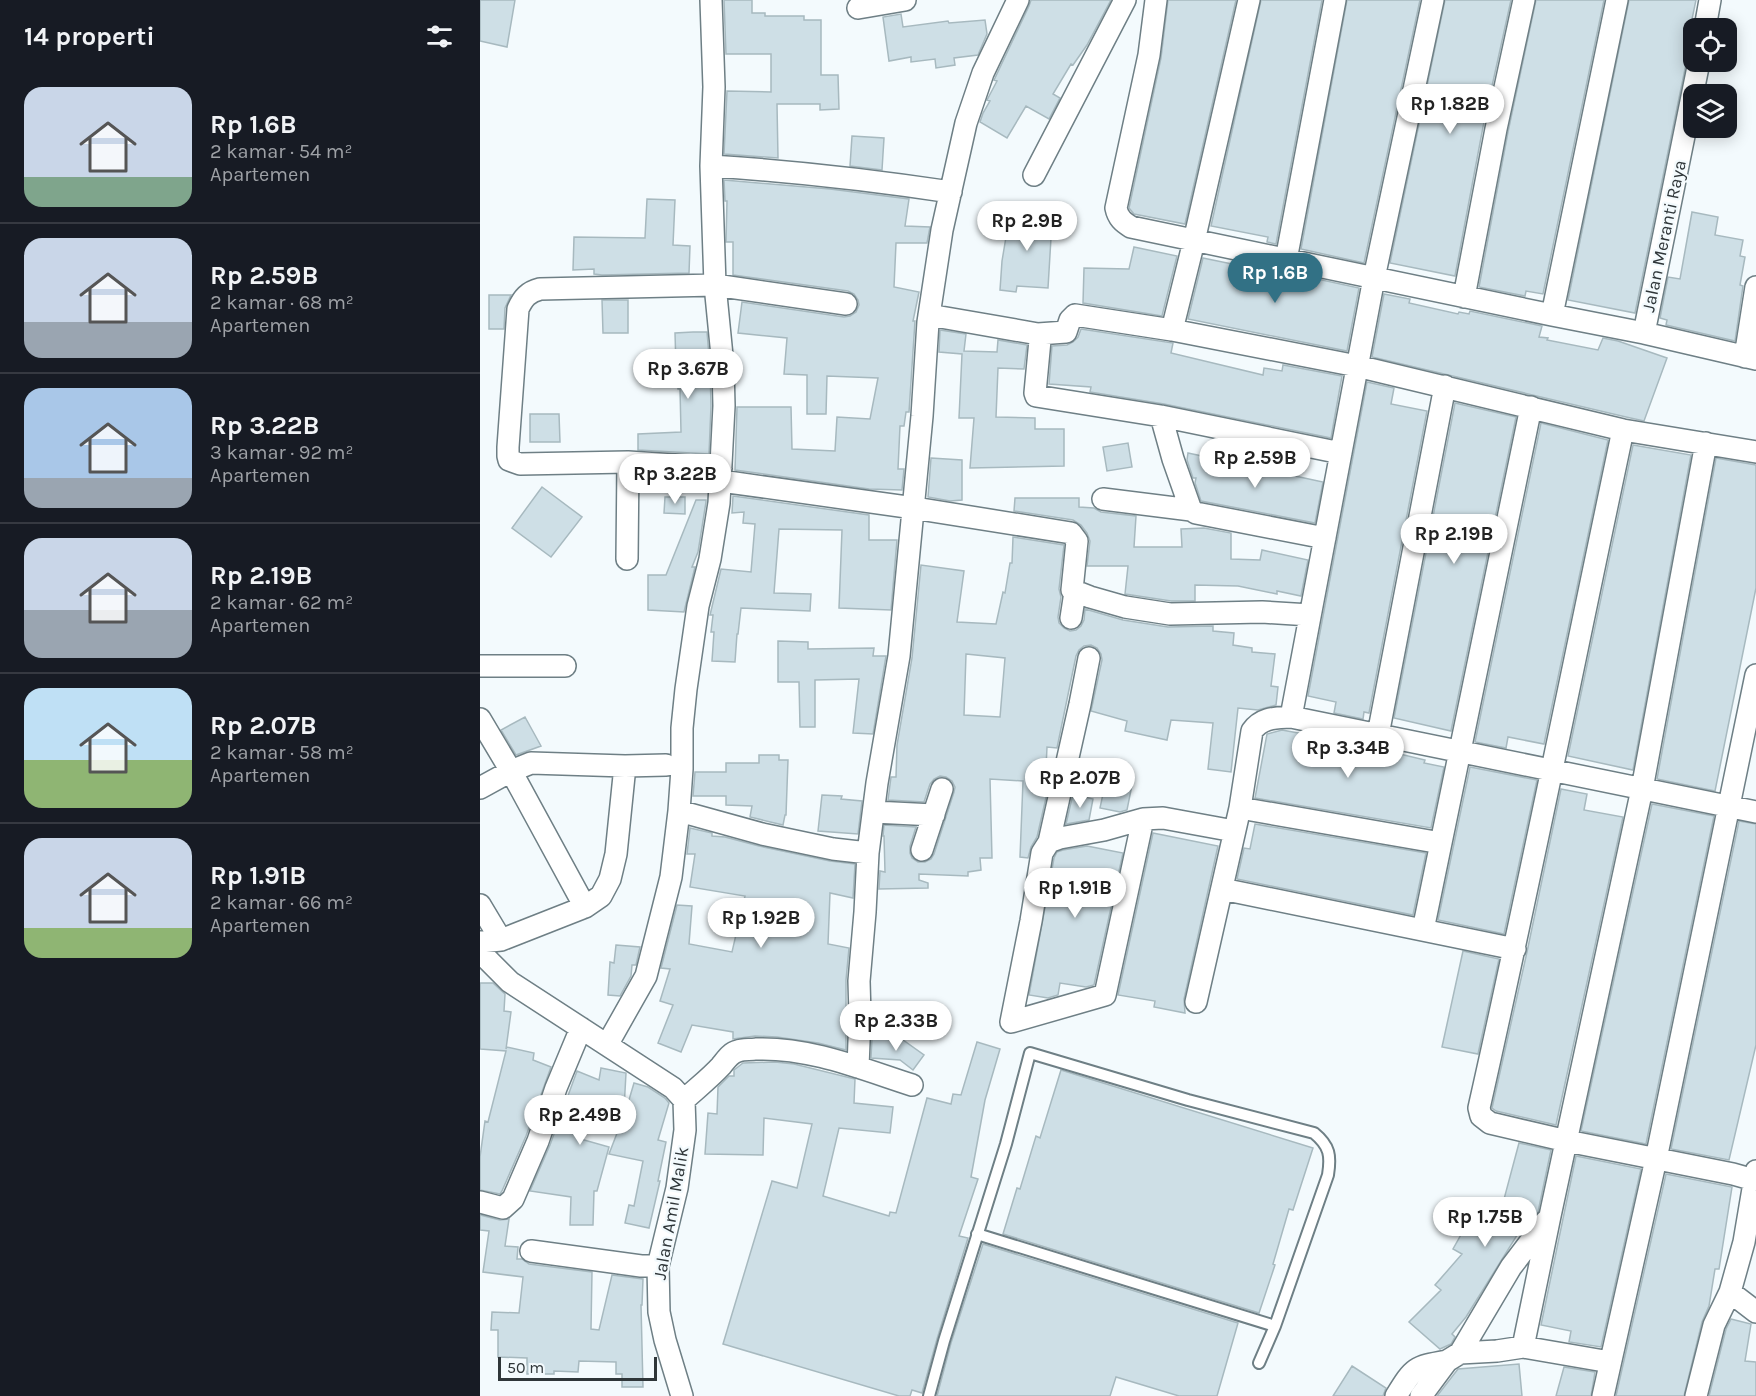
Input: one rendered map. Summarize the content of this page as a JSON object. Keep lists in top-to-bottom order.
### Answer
{
  "streets": {
    "street": ["Jalan Meranti Raya", "Jalan Amil Malik"]
  },
  "scale_bar": "50 m",
  "page": {
    "heading": "14 properti",
    "list": [
      {
        "name": "Rp 1.6B",
        "note": "2 kamar · 54 m² · Apartemen"
      },
      {
        "name": "Rp 2.59B",
        "note": "2 kamar · 68 m² · Apartemen"
      },
      {
        "name": "Rp 3.22B",
        "note": "3 kamar · 92 m² · Apartemen"
      },
      {
        "name": "Rp 2.19B",
        "note": "2 kamar · 62 m² · Apartemen"
      },
      {
        "name": "Rp 2.07B",
        "note": "2 kamar · 58 m² · Apartemen"
      },
      {
        "name": "Rp 1.91B",
        "note": "2 kamar · 66 m² · Apartemen"
      }
    ],
    "price": [
      "Rp 1.82B",
      "Rp 2.9B",
      "Rp 1.6B",
      "Rp 3.67B",
      "Rp 2.59B",
      "Rp 3.22B",
      "Rp 2.19B",
      "Rp 3.34B",
      "Rp 2.07B",
      "Rp 1.91B",
      "Rp 1.92B",
      "Rp 2.33B",
      "Rp 2.49B",
      "Rp 1.75B"
    ],
    "scale": "50 m"
  }
}
